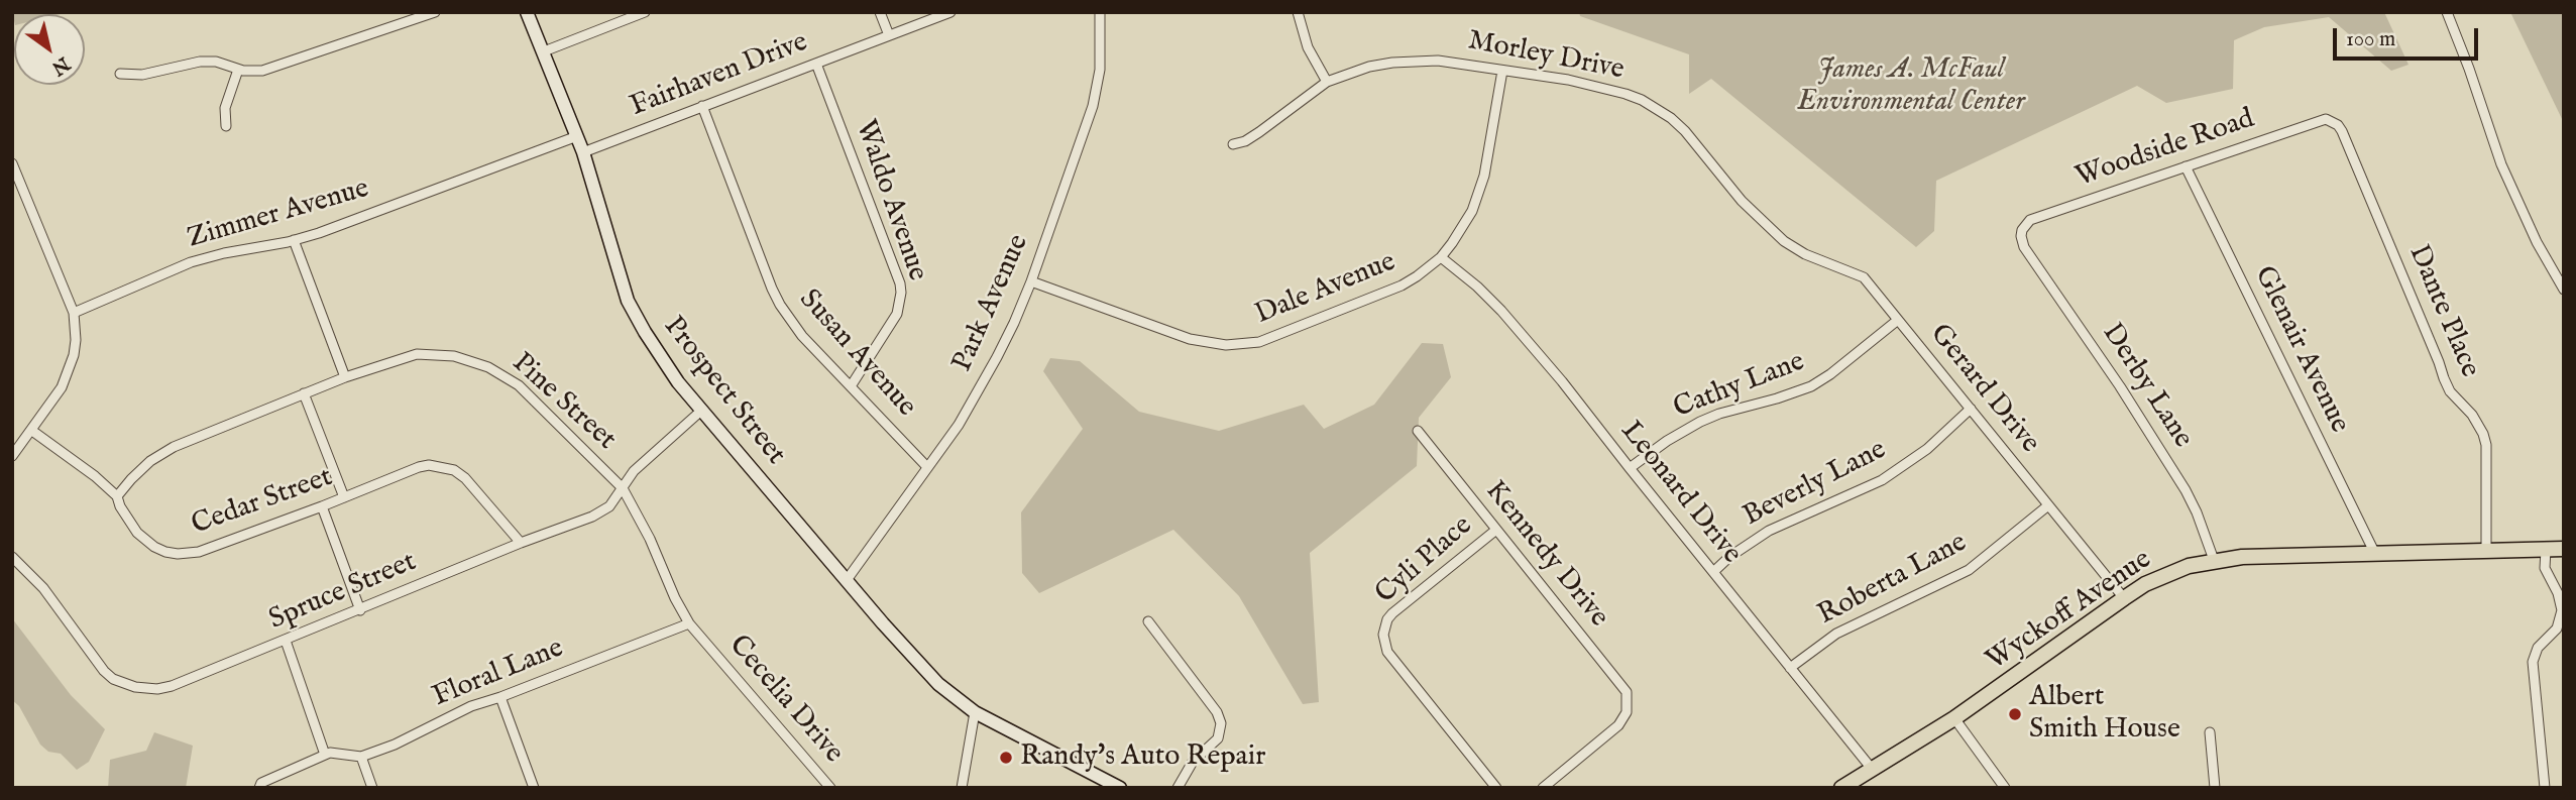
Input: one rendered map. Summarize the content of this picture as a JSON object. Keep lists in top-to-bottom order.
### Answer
{
  "streets": {
    "main road": ["Prospect Street", "Wyckoff Avenue"],
    "street": [
      "Morley Drive",
      "Fairhaven Drive",
      "Woodside Road",
      "Waldo Avenue",
      "Zimmer Avenue",
      "Dale Avenue",
      "Park Avenue",
      "Dante Place",
      "Glenair Avenue",
      "Susan Avenue",
      "Cathy Lane",
      "Derby Lane",
      "Gerard Drive",
      "Pine Street",
      "Beverly Lane",
      "Leonard Drive",
      "Cedar Street",
      "Kennedy Drive",
      "Cyli Place",
      "Roberta Lane",
      "Spruce Street",
      "Floral Lane",
      "Cecelia Drive"
    ]
  },
  "crossings": [
    ["Morley Drive", "Dale Avenue"],
    ["Morley Drive", "Gerard Drive"],
    ["Fairhaven Drive", "Waldo Avenue"],
    ["Fairhaven Drive", "Susan Avenue"],
    ["Fairhaven Drive", "Prospect Street"],
    ["Woodside Road", "Dante Place"],
    ["Woodside Road", "Glenair Avenue"],
    ["Woodside Road", "Derby Lane"],
    ["Waldo Avenue", "Susan Avenue"],
    ["Zimmer Avenue", "Prospect Street"],
    ["Dale Avenue", "Park Avenue"],
    ["Dale Avenue", "Leonard Drive"],
    ["Park Avenue", "Susan Avenue"],
    ["Park Avenue", "Prospect Street"],
    ["Dante Place", "Wyckoff Avenue"],
    ["Glenair Avenue", "Wyckoff Avenue"],
    ["Cathy Lane", "Gerard Drive"],
    ["Cathy Lane", "Leonard Drive"],
    ["Derby Lane", "Wyckoff Avenue"],
    ["Gerard Drive", "Beverly Lane"],
    ["Gerard Drive", "Roberta Lane"],
    ["Gerard Drive", "Wyckoff Avenue"],
    ["Prospect Street", "Spruce Street"],
    ["Pine Street", "Cedar Street"],
    ["Pine Street", "Spruce Street"],
    ["Pine Street", "Floral Lane"],
    ["Pine Street", "Cecelia Drive"],
    ["Beverly Lane", "Leonard Drive"],
    ["Leonard Drive", "Roberta Lane"],
    ["Leonard Drive", "Wyckoff Avenue"],
    ["Cedar Street", "Spruce Street"],
    ["Kennedy Drive", "Cyli Place"]
  ],
  "parks": ["James A. McFaul Environmental Center"],
  "places": ["Albert Smith House", "Randy's Auto Repair"],
  "scale_bar": "100 m",
  "north": "bottom right"
}
